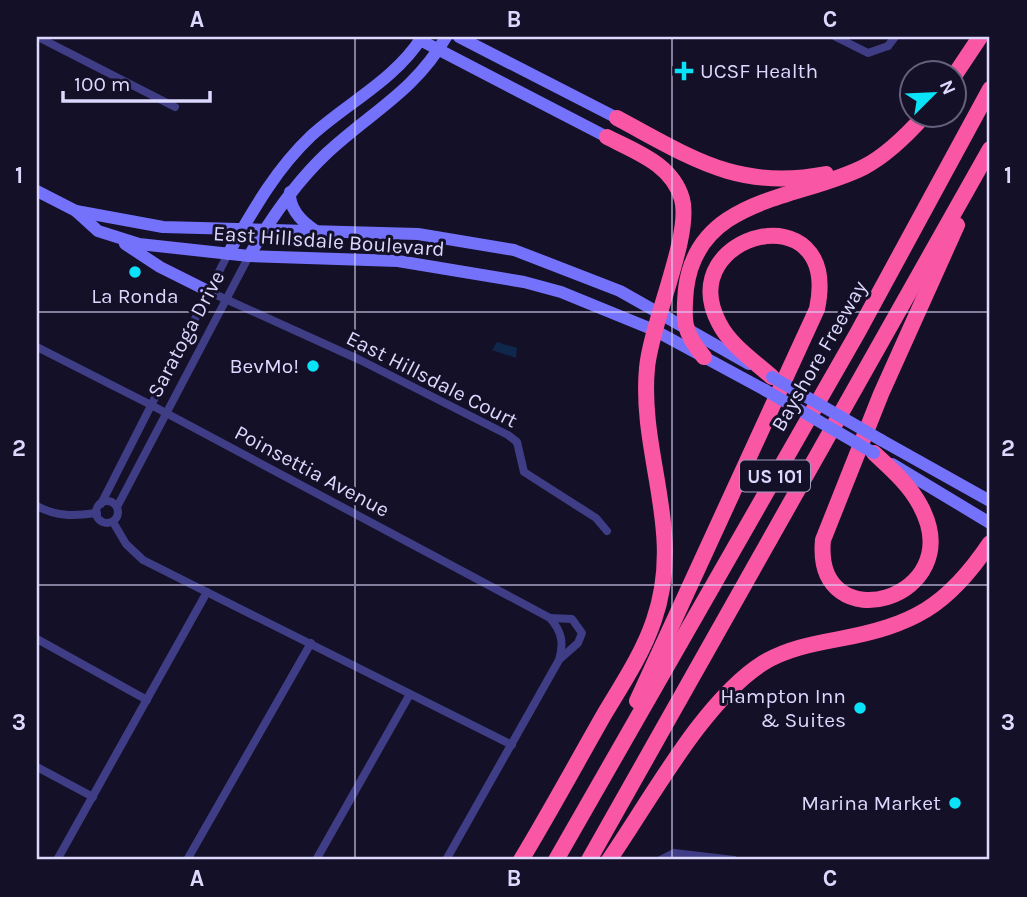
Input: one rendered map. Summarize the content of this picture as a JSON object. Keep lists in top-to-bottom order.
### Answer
{
  "streets": {
    "highway": ["Bayshore Freeway", "US 101"],
    "main road": ["East Hillsdale Boulevard", "Saratoga Drive"],
    "street": ["East Hillsdale Court", "Poinsettia Avenue"]
  },
  "crossings": [
    ["East Hillsdale Boulevard", "Saratoga Drive"],
    ["Saratoga Drive", "East Hillsdale Court"],
    ["Saratoga Drive", "Poinsettia Avenue"]
  ],
  "places": {
    "health": ["UCSF Health"],
    "other": [
      "La Ronda",
      "BevMo!",
      "Hampton Inn & Suites",
      "Marina Market"
    ]
  },
  "scale_bar": "100 m",
  "north": "top right",
  "grid": {
    "columns": ["A", "B", "C"],
    "rows": ["1", "2", "3"]
  }
}
